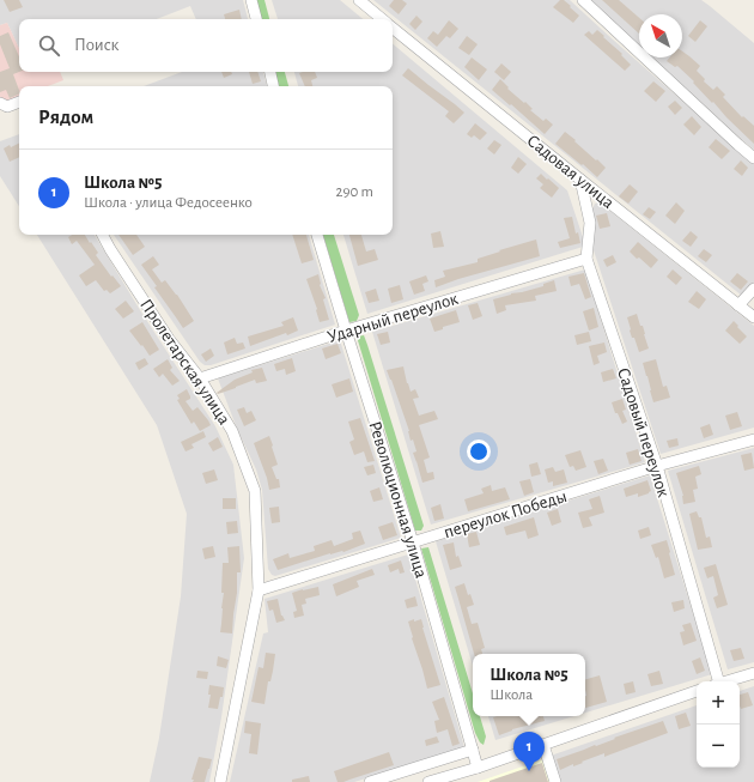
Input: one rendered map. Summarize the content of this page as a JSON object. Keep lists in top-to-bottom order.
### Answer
{
  "streets": {
    "street": [
      "Садовая улица",
      "Ударный переулок",
      "Пролетарская улица",
      "Садовый переулок",
      "Революционная улица",
      "переулок Победы"
    ]
  },
  "crossings": [
    ["Садовая улица", "Садовый переулок"],
    ["Ударный переулок", "Пролетарская улица"],
    ["Ударный переулок", "Садовый переулок"],
    ["Ударный переулок", "Революционная улица"],
    ["Пролетарская улица", "переулок Победы"],
    ["Садовый переулок", "переулок Победы"],
    ["Революционная улица", "переулок Победы"]
  ],
  "north": "top left",
  "page": {
    "search": "Поиск",
    "heading": "Рядом",
    "list": [
      {
        "mark": "1",
        "name": "Школа №5",
        "note": "Школа · улица Федосеенко",
        "value": "290 m"
      }
    ],
    "popup": ["Школа №5", "Школа"],
    "map_buttons": ["+", "−"],
    "pins": "1"
  }
}
